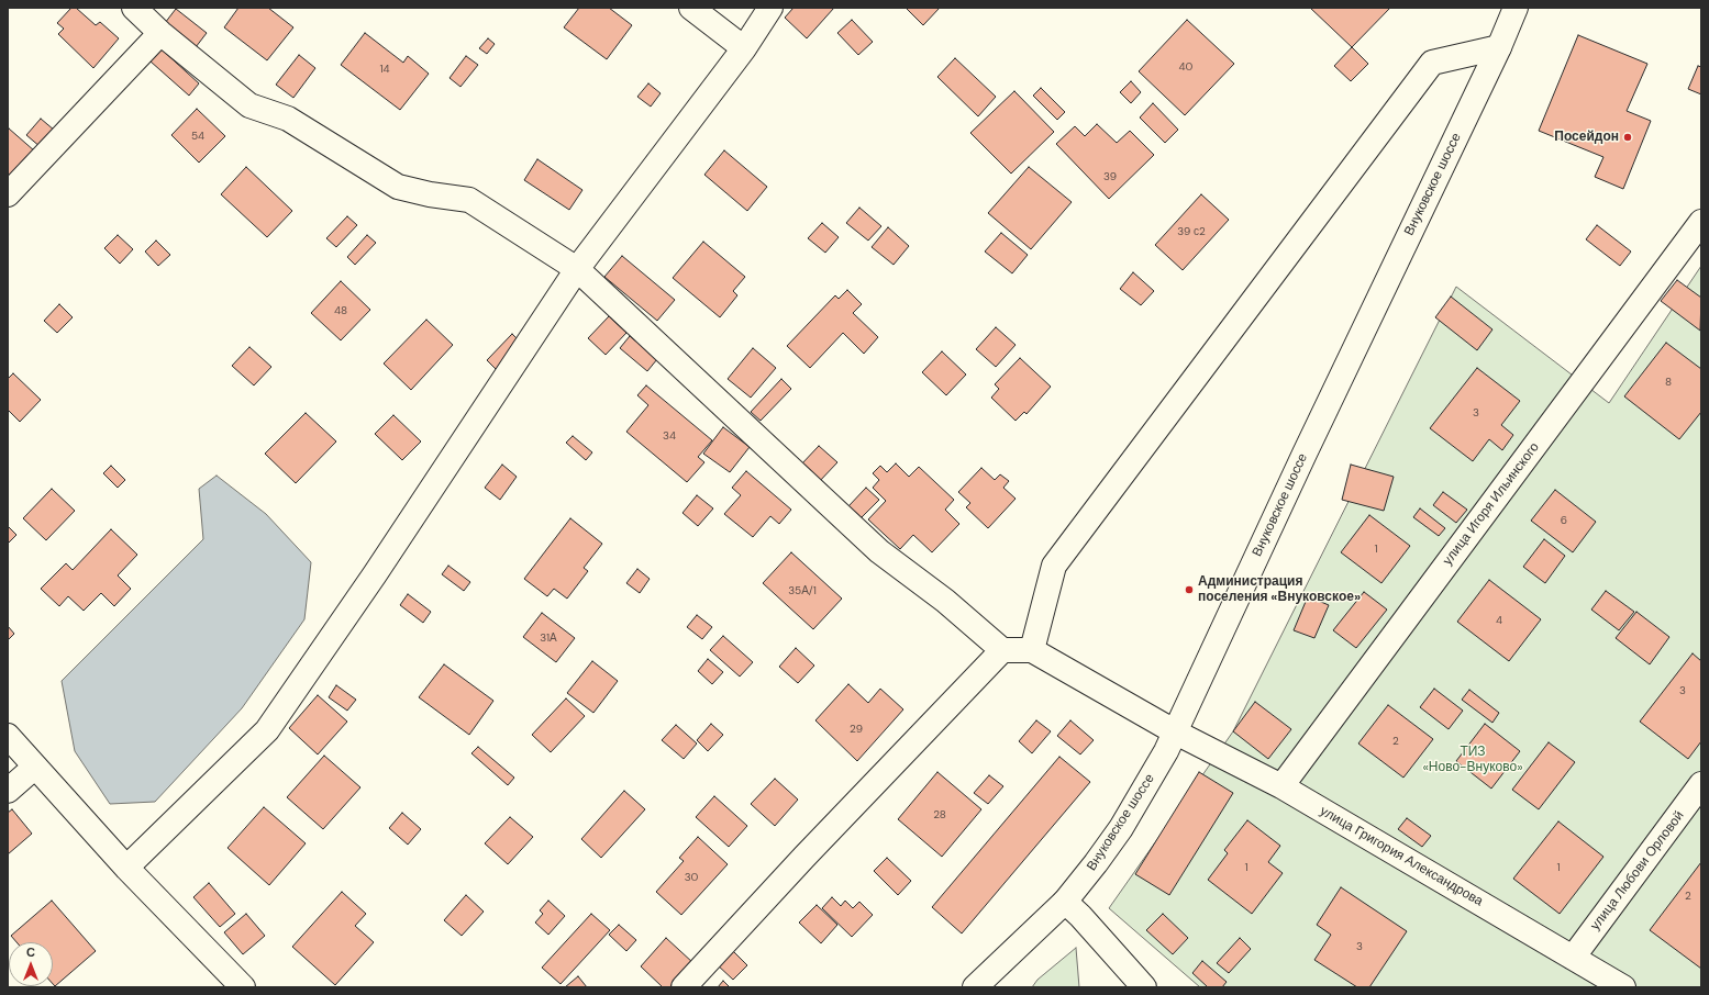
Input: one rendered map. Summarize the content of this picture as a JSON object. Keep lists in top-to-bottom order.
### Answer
{
  "streets": {
    "street": [
      "Внуковское шоссе",
      "улица Игоря Ильинского",
      "улица Григория Александрова",
      "улица Любови Орловой"
    ]
  },
  "crossings": [
    ["Внуковское шоссе", "улица Григория Александрова"],
    ["улица Игоря Ильинского", "улица Григория Александрова"],
    ["улица Григория Александрова", "улица Любови Орловой"]
  ],
  "parks": ["ТИЗ «Ново-Внуково»"],
  "places": ["Посейдон", "Администрация поселения «Внуковское»"],
  "house_numbers": [
    "40",
    "14",
    "54",
    "39",
    "39 с2",
    "48",
    "8",
    "3",
    "34",
    "6",
    "1",
    "35А/1",
    "4",
    "31А",
    "3",
    "29",
    "2",
    "28",
    "1",
    "1",
    "30",
    "2",
    "3"
  ],
  "north": "top"
}
